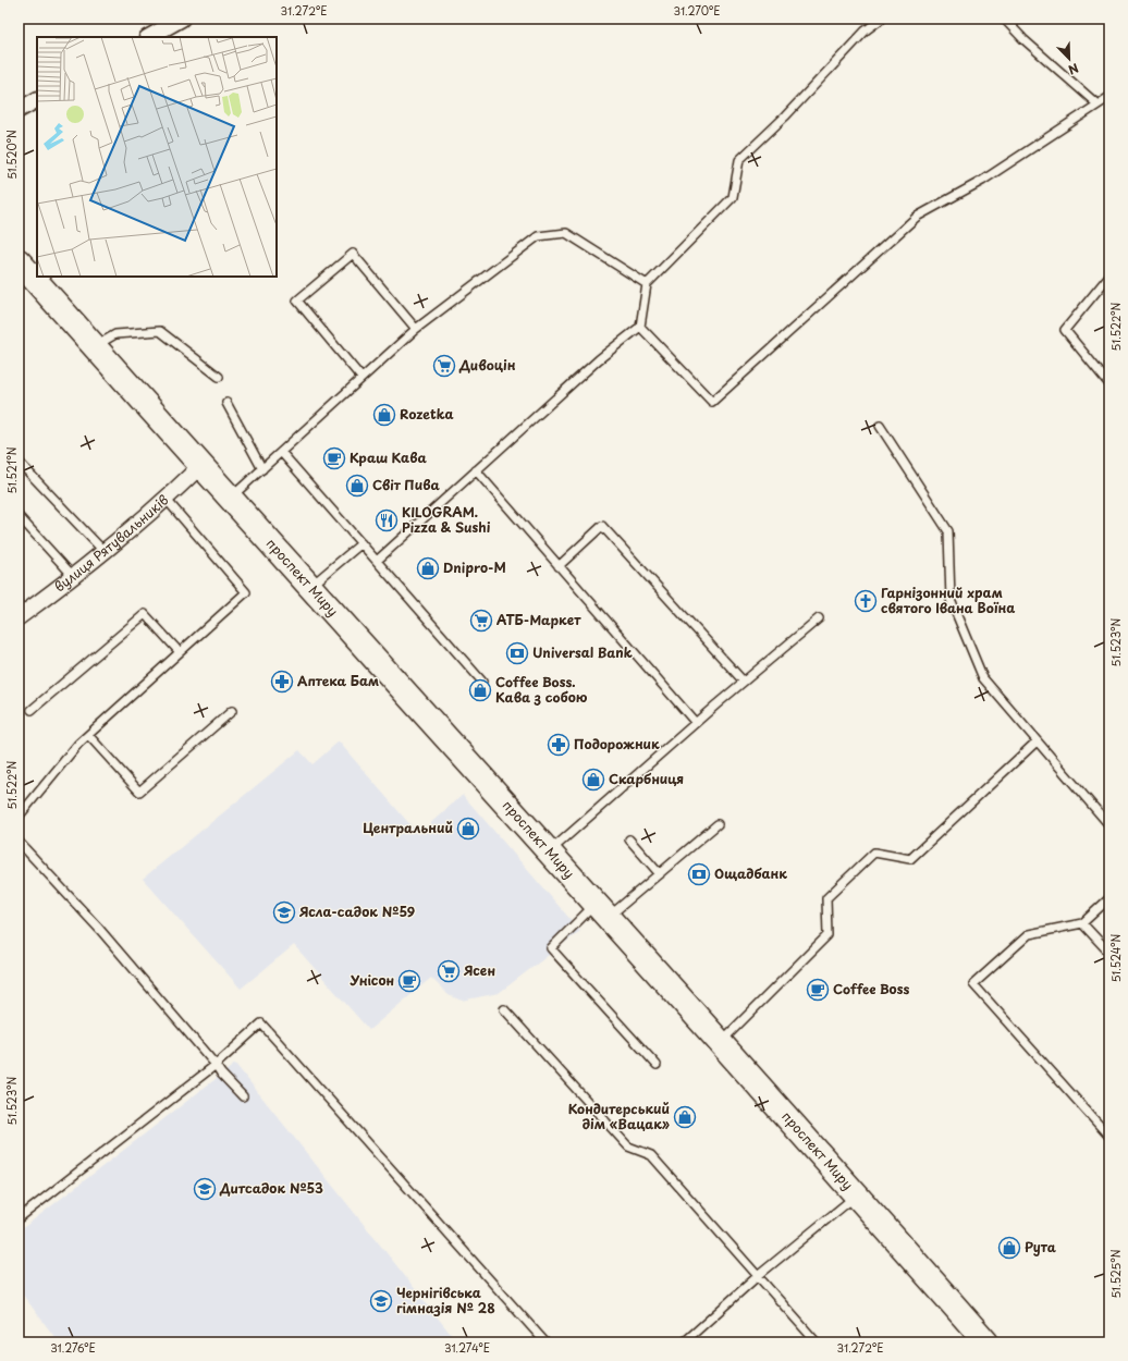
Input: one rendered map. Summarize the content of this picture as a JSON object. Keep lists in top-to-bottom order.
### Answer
{
  "streets": {
    "main road": ["проспект Миру"],
    "street": ["вулиця Рятувальників"]
  },
  "crossings": [
    ["вулиця Рятувальників", "проспект Миру"]
  ],
  "places": {
    "supermarket": ["Дивоцін", "АТБ-Маркет", "Ясен"],
    "shop": [
      "Rozetka",
      "Світ Пива",
      "Dnipro-M",
      "Coffee Boss. Кава з собою",
      "Скарбниця",
      "Центральний",
      "Кондитерський дім «Вацак»",
      "Рута"
    ],
    "cafe": ["Краш Кава", "Унісон", "Coffee Boss"],
    "restaurant": ["KILOGRAM. Pizza & Sushi"],
    "church": ["Гарнізонний храм святого Івана Воїна"],
    "bank": ["Universal Bank", "Ощадбанк"],
    "pharmacy": ["Аптека Бам", "Подорожник"],
    "school or university": ["Ясла-садок №59", "Дитсадок №53", "Чернігівська гімназія № 28"]
  },
  "north": "bottom right",
  "coordinates": [
    "31.272°E",
    "31.270°E",
    "51.520°N",
    "51.522°N",
    "51.521°N",
    "51.523°N",
    "51.524°N",
    "51.525°N",
    "31.276°E",
    "31.274°E"
  ]
}
